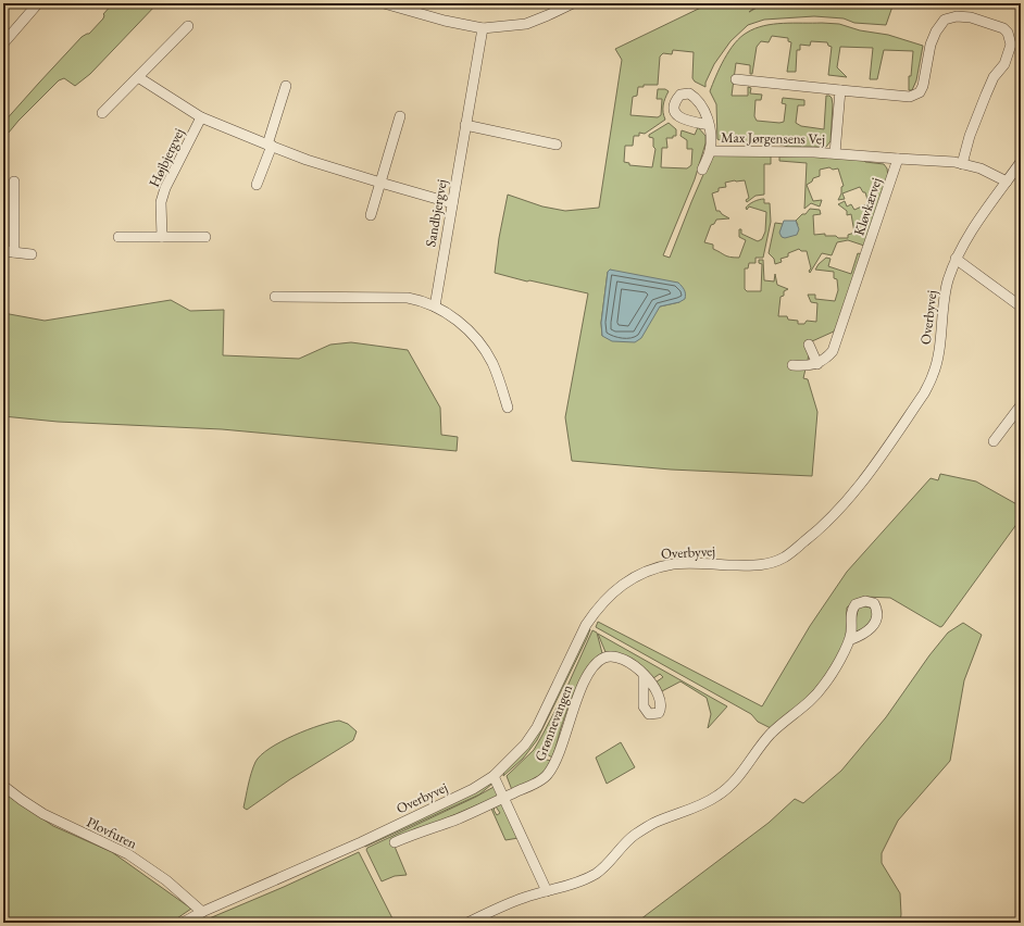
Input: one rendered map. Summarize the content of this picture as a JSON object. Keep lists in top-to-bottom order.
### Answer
{
  "streets": {
    "street": [
      "Max Jørgensens Vej",
      "Højbjergvej",
      "Kløvkærvej",
      "Sandbjergvej",
      "Overbyvej",
      "Grønnevangen",
      "Plovfuren"
    ]
  },
  "crossings": [
    ["Max Jørgensens Vej", "Kløvkærvej"],
    ["Højbjergvej", "Sandbjergvej"],
    ["Overbyvej", "Plovfuren"]
  ]
}
